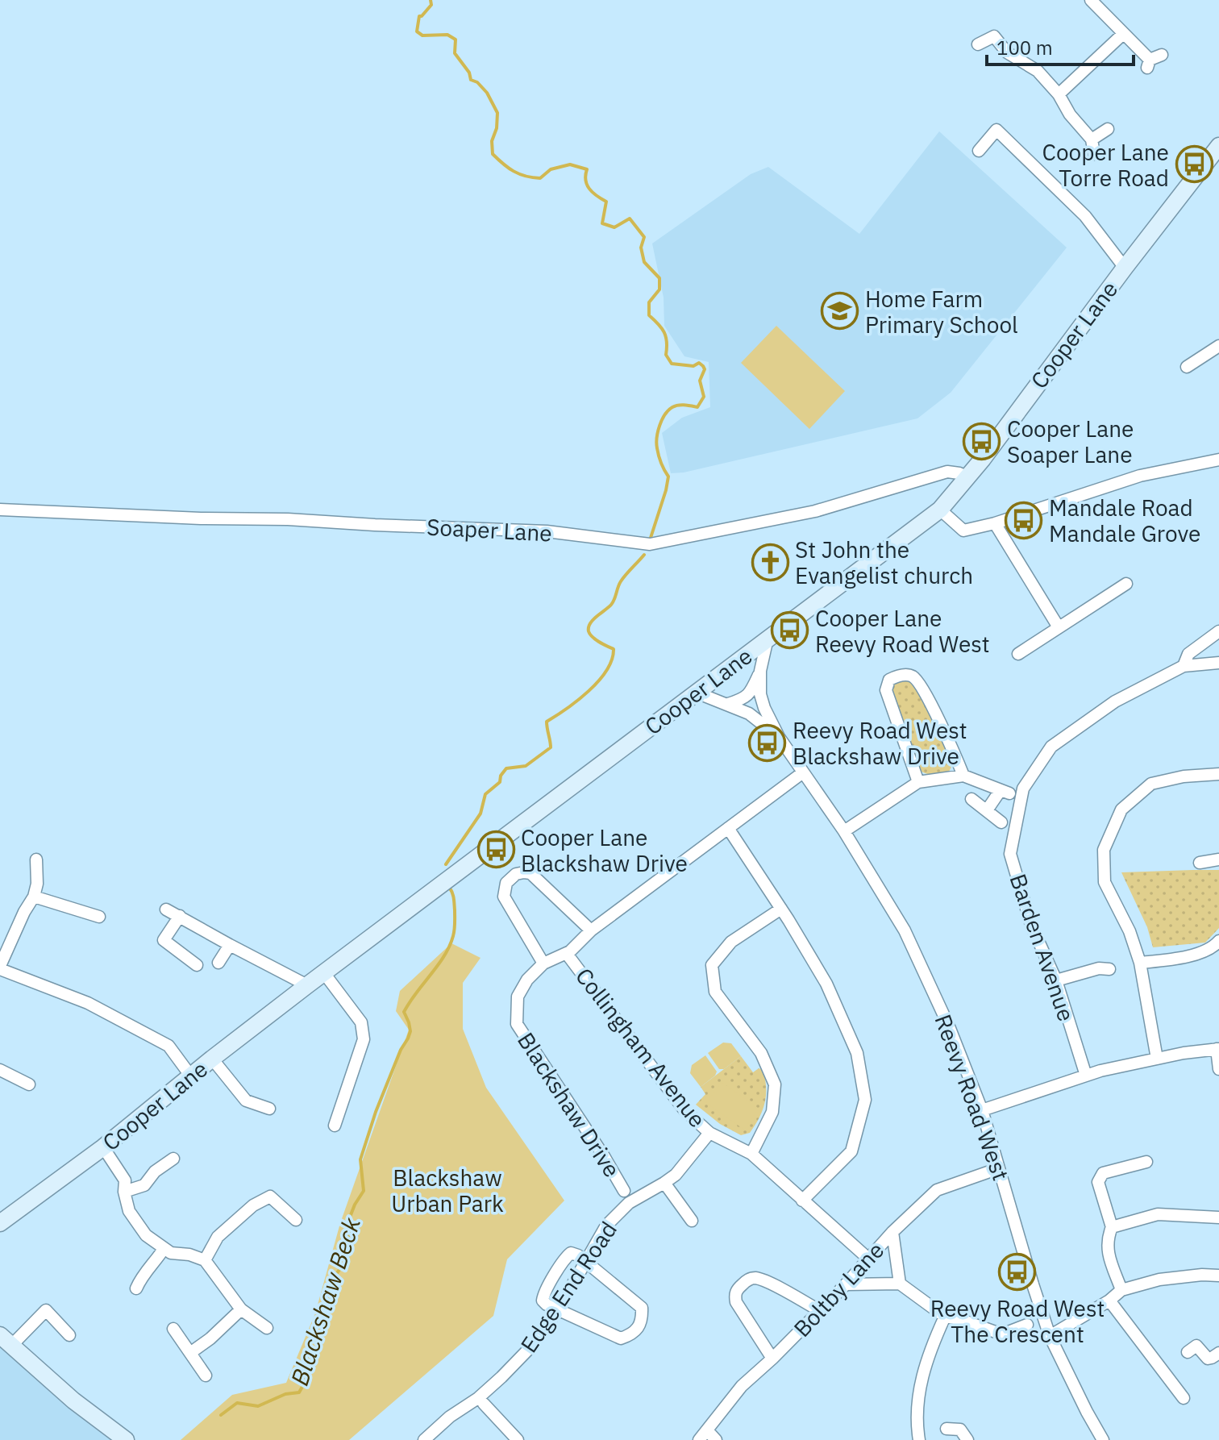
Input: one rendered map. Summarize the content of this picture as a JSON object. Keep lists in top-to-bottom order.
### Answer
{
  "streets": {
    "main road": ["Cooper Lane"],
    "street": [
      "Soaper Lane",
      "Barden Avenue",
      "Collingham Avenue",
      "Reevy Road West",
      "Blackshaw Drive",
      "Edge End Road",
      "Boltby Lane"
    ]
  },
  "crossings": [
    ["Cooper Lane", "Soaper Lane"],
    ["Collingham Avenue", "Blackshaw Drive"],
    ["Collingham Avenue", "Edge End Road"],
    ["Collingham Avenue", "Boltby Lane"],
    ["Reevy Road West", "Blackshaw Drive"],
    ["Reevy Road West", "Boltby Lane"]
  ],
  "water": ["Blackshaw Beck"],
  "parks": ["Blackshaw Urban Park"],
  "places": {
    "bus stop": [
      "Cooper Lane Torre Road",
      "Cooper Lane Soaper Lane",
      "Mandale Road Mandale Grove",
      "Cooper Lane Reevy Road West",
      "Reevy Road West Blackshaw Drive",
      "Cooper Lane Blackshaw Drive",
      "Reevy Road West The Crescent"
    ],
    "school or university": ["Home Farm Primary School"],
    "church": ["St John the Evangelist church"]
  },
  "scale_bar": "100 m"
}
